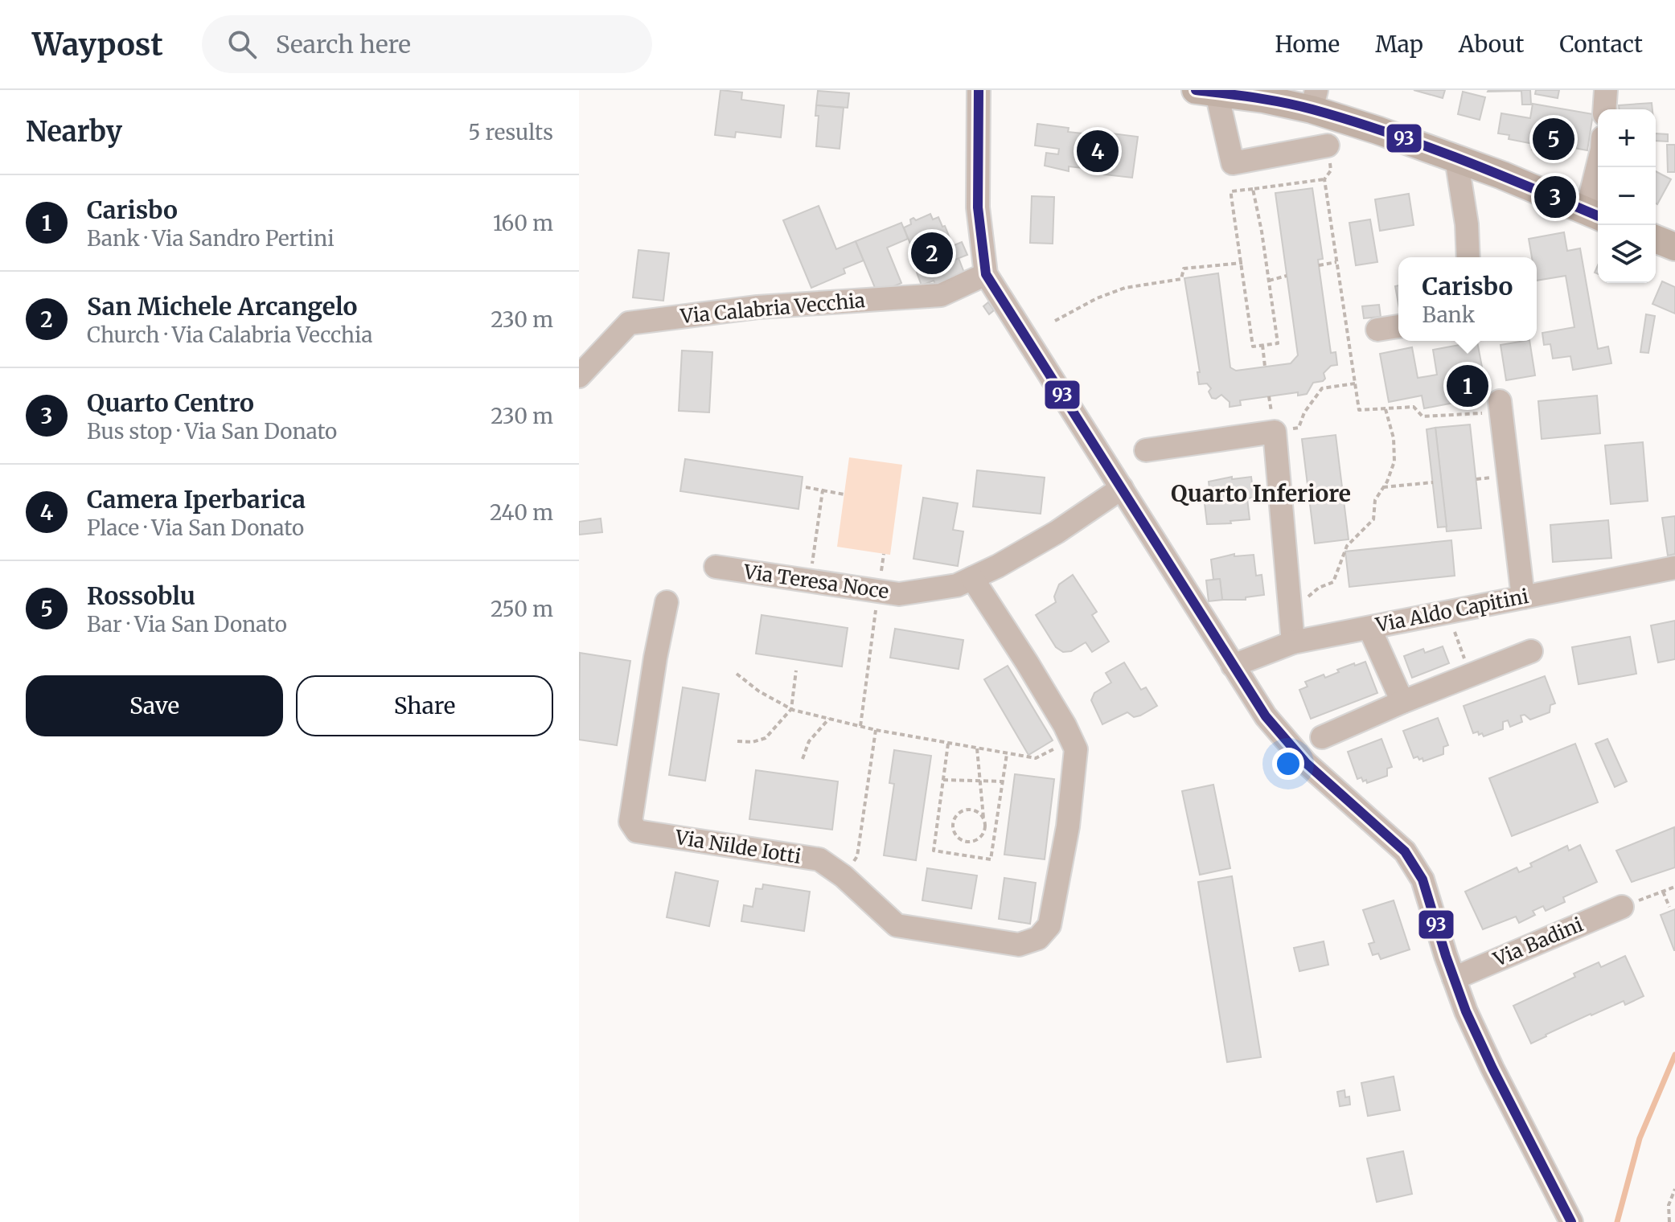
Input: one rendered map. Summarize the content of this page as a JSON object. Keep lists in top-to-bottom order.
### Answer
{
  "streets": {
    "street": [
      "Via Calabria Vecchia",
      "Via Teresa Noce",
      "Via Aldo Capitini",
      "Via Nilde Iotti",
      "Via Badini"
    ]
  },
  "crossings": [
    ["Via Teresa Noce", "Via Nilde Iotti"]
  ],
  "districts": ["Quarto Inferiore"],
  "lines": ["transit line 93"],
  "page": {
    "header": "Waypost",
    "search": "Search here",
    "nav": [
      "Home",
      "Map",
      "About",
      "Contact"
    ],
    "heading": ["Nearby", "5 results"],
    "map_buttons": ["+", "−"],
    "pins": [
      "5",
      "4",
      "3",
      "2",
      "1"
    ],
    "list": [
      {
        "mark": "1",
        "name": "Carisbo",
        "note": "Bank · Via Sandro Pertini",
        "value": "160 m"
      },
      {
        "mark": "2",
        "name": "San Michele Arcangelo",
        "note": "Church · Via Calabria Vecchia",
        "value": "230 m"
      },
      {
        "mark": "3",
        "name": "Quarto Centro",
        "note": "Bus stop · Via San Donato",
        "value": "230 m"
      },
      {
        "mark": "4",
        "name": "Camera Iperbarica",
        "note": "Place · Via San Donato",
        "value": "240 m"
      },
      {
        "mark": "5",
        "name": "Rossoblu",
        "note": "Bar · Via San Donato",
        "value": "250 m"
      }
    ],
    "popup": ["Carisbo", "Bank"],
    "buttons": ["Save", "Share"]
  }
}
